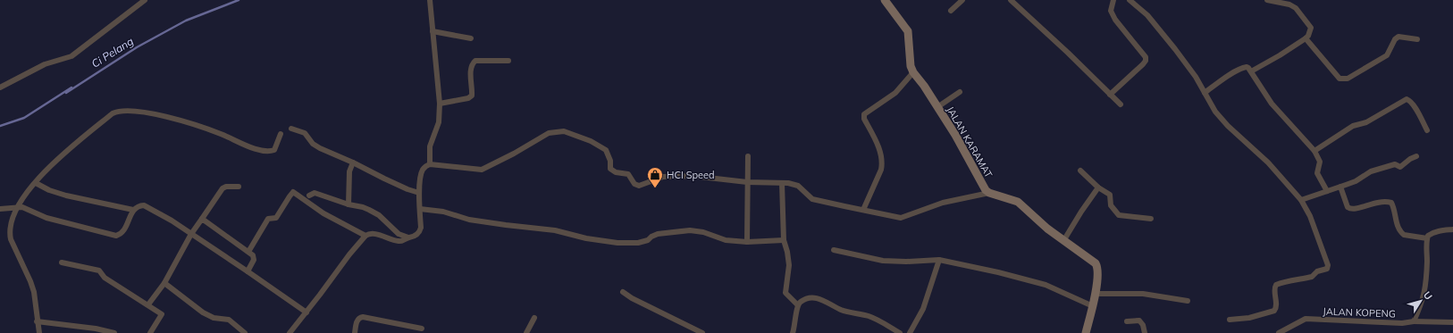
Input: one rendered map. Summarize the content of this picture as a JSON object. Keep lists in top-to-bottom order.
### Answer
{
  "streets": {
    "street": ["JALAN KARAMAT", "JALAN KOPENG"]
  },
  "water": ["Ci Pelang"],
  "places": {
    "shop": ["HCI Speed"]
  },
  "north": "top right"
}
